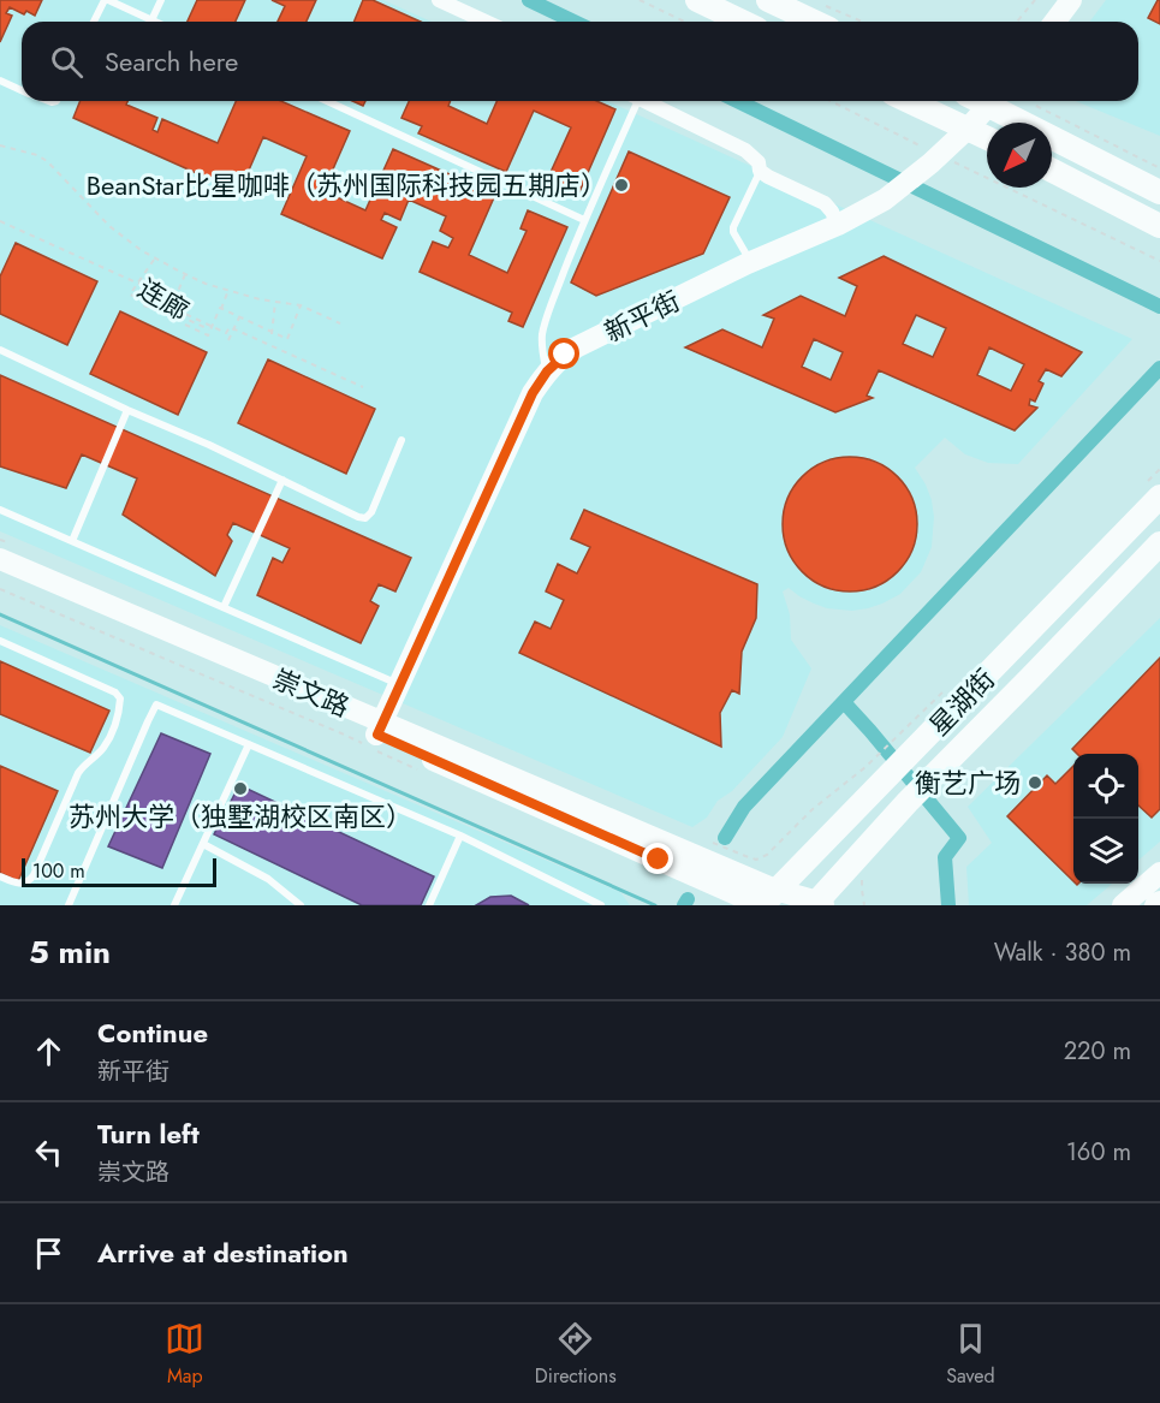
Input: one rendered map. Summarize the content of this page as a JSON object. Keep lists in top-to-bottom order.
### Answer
{
  "streets": {
    "main road": ["星湖街"],
    "street": ["新平街", "崇文路"],
    "path": ["连廊"]
  },
  "crossings": [
    ["新平街", "崇文路"],
    ["崇文路", "星湖街"]
  ],
  "places": ["BeanStar比星咖啡（苏州国际科技园五期店）", "衡艺广场", "苏州大学（独墅湖校区南区）"],
  "scale_bar": "100 m",
  "north": "bottom left",
  "page": {
    "search": "Search here",
    "scale": "100 m",
    "heading": ["5 min", "Walk · 380 m"],
    "list": [
      ["Continue", "新平街", "220 m"],
      ["Turn left", "崇文路", "160 m"],
      "Arrive at destination"
    ],
    "nav": ["Map", "Directions", "Saved"]
  }
}
